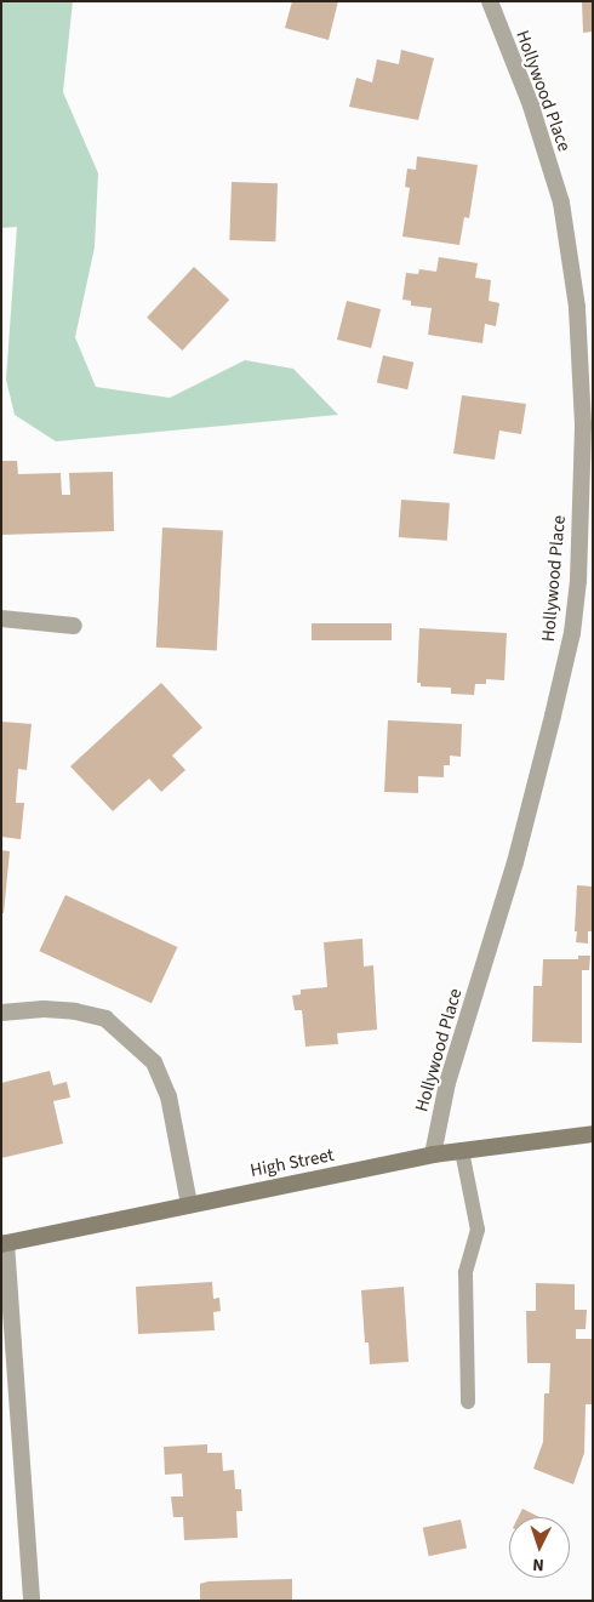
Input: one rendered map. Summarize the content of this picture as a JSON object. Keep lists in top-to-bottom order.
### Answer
{
  "streets": {
    "main road": ["High Street"],
    "street": ["Hollywood Place"]
  },
  "crossings": [
    ["Hollywood Place", "High Street"]
  ],
  "north": "bottom"
}
